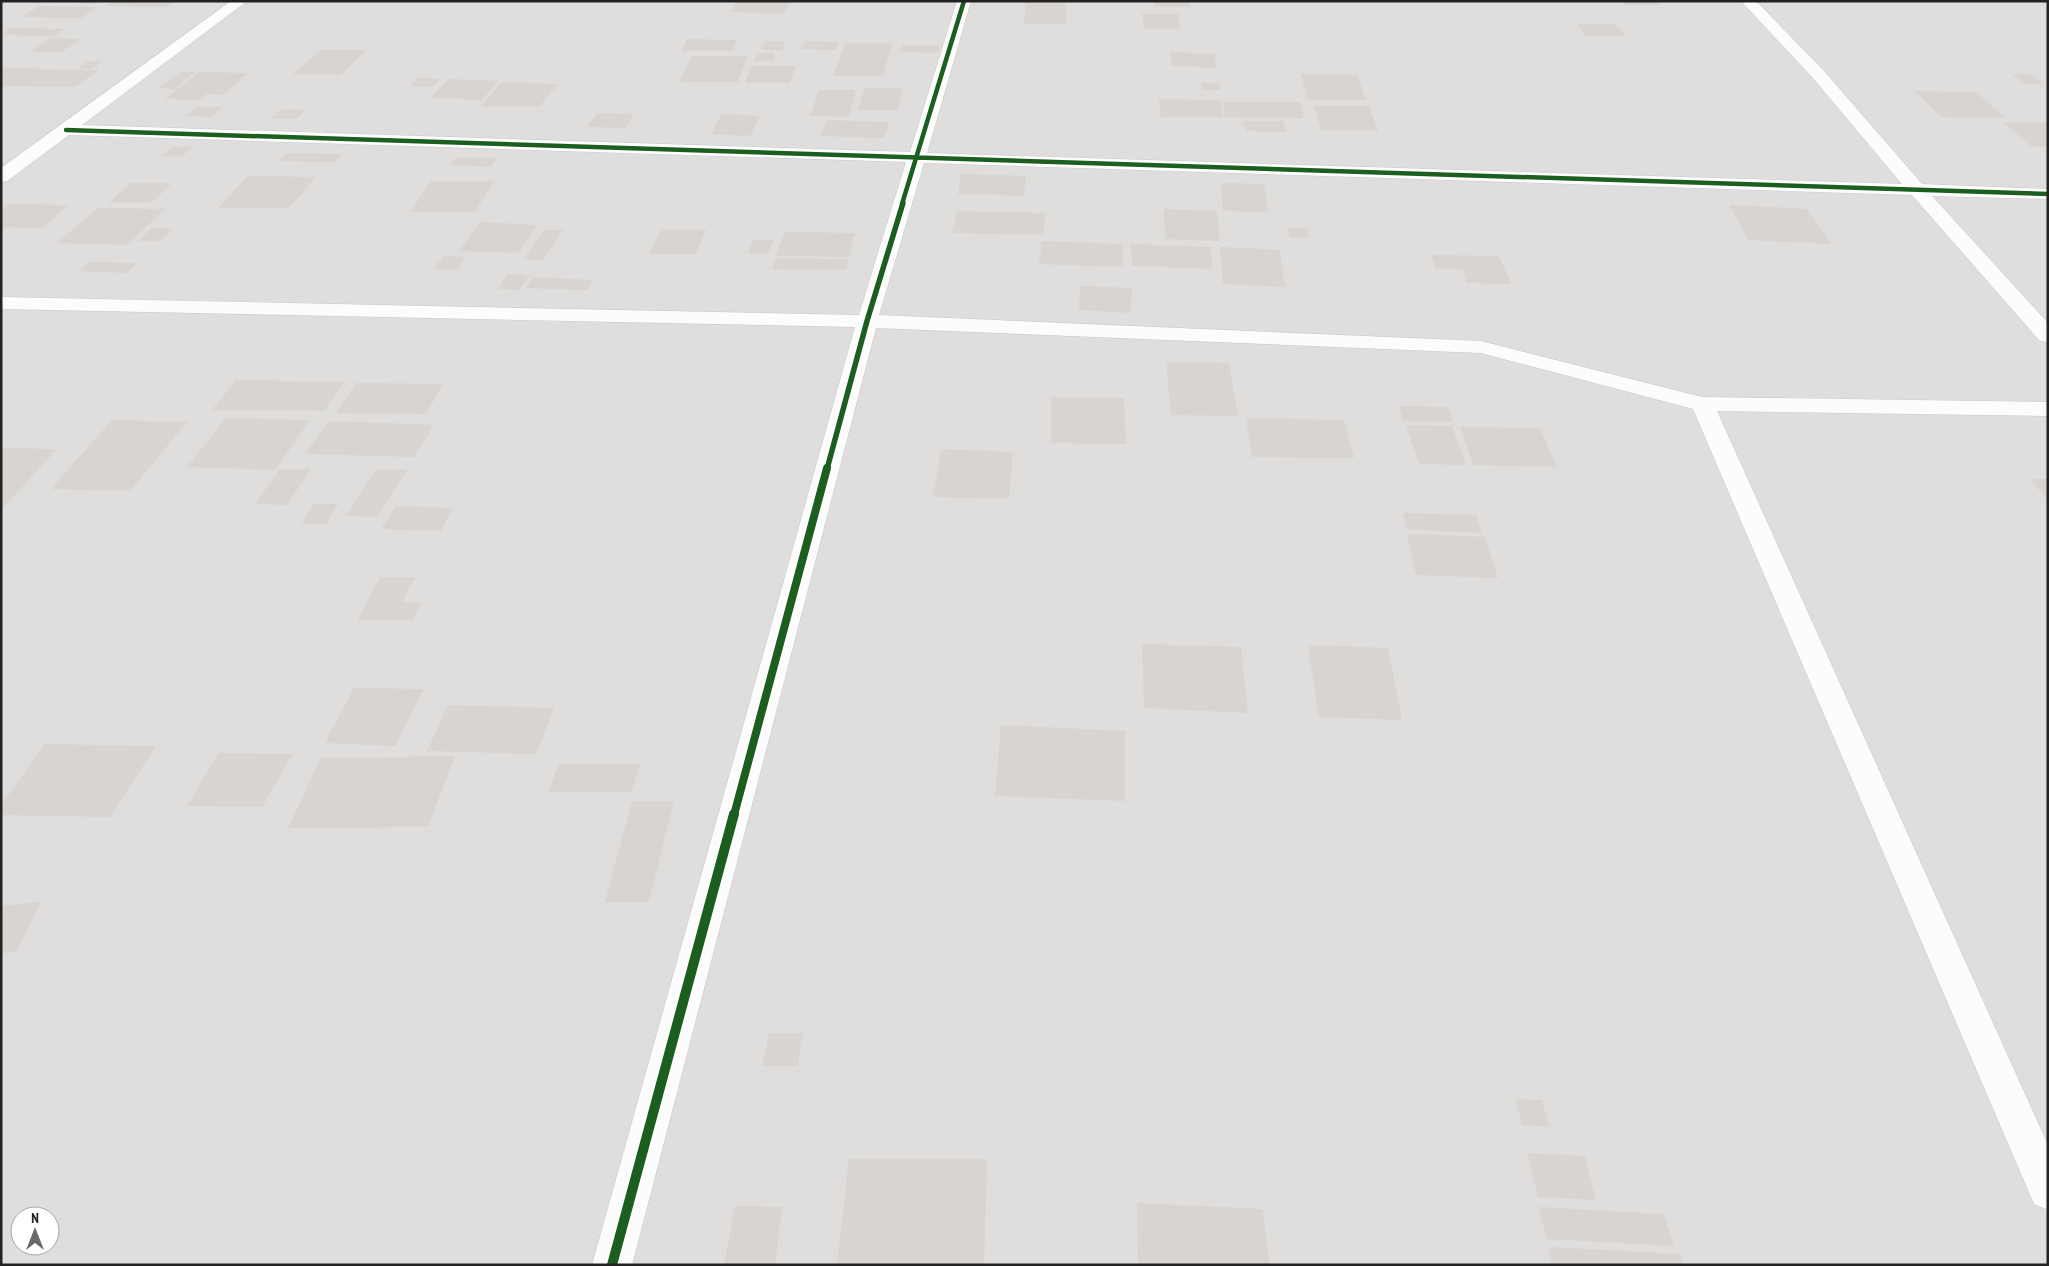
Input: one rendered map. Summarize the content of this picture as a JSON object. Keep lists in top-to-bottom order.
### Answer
{
  "north": "top"
}
